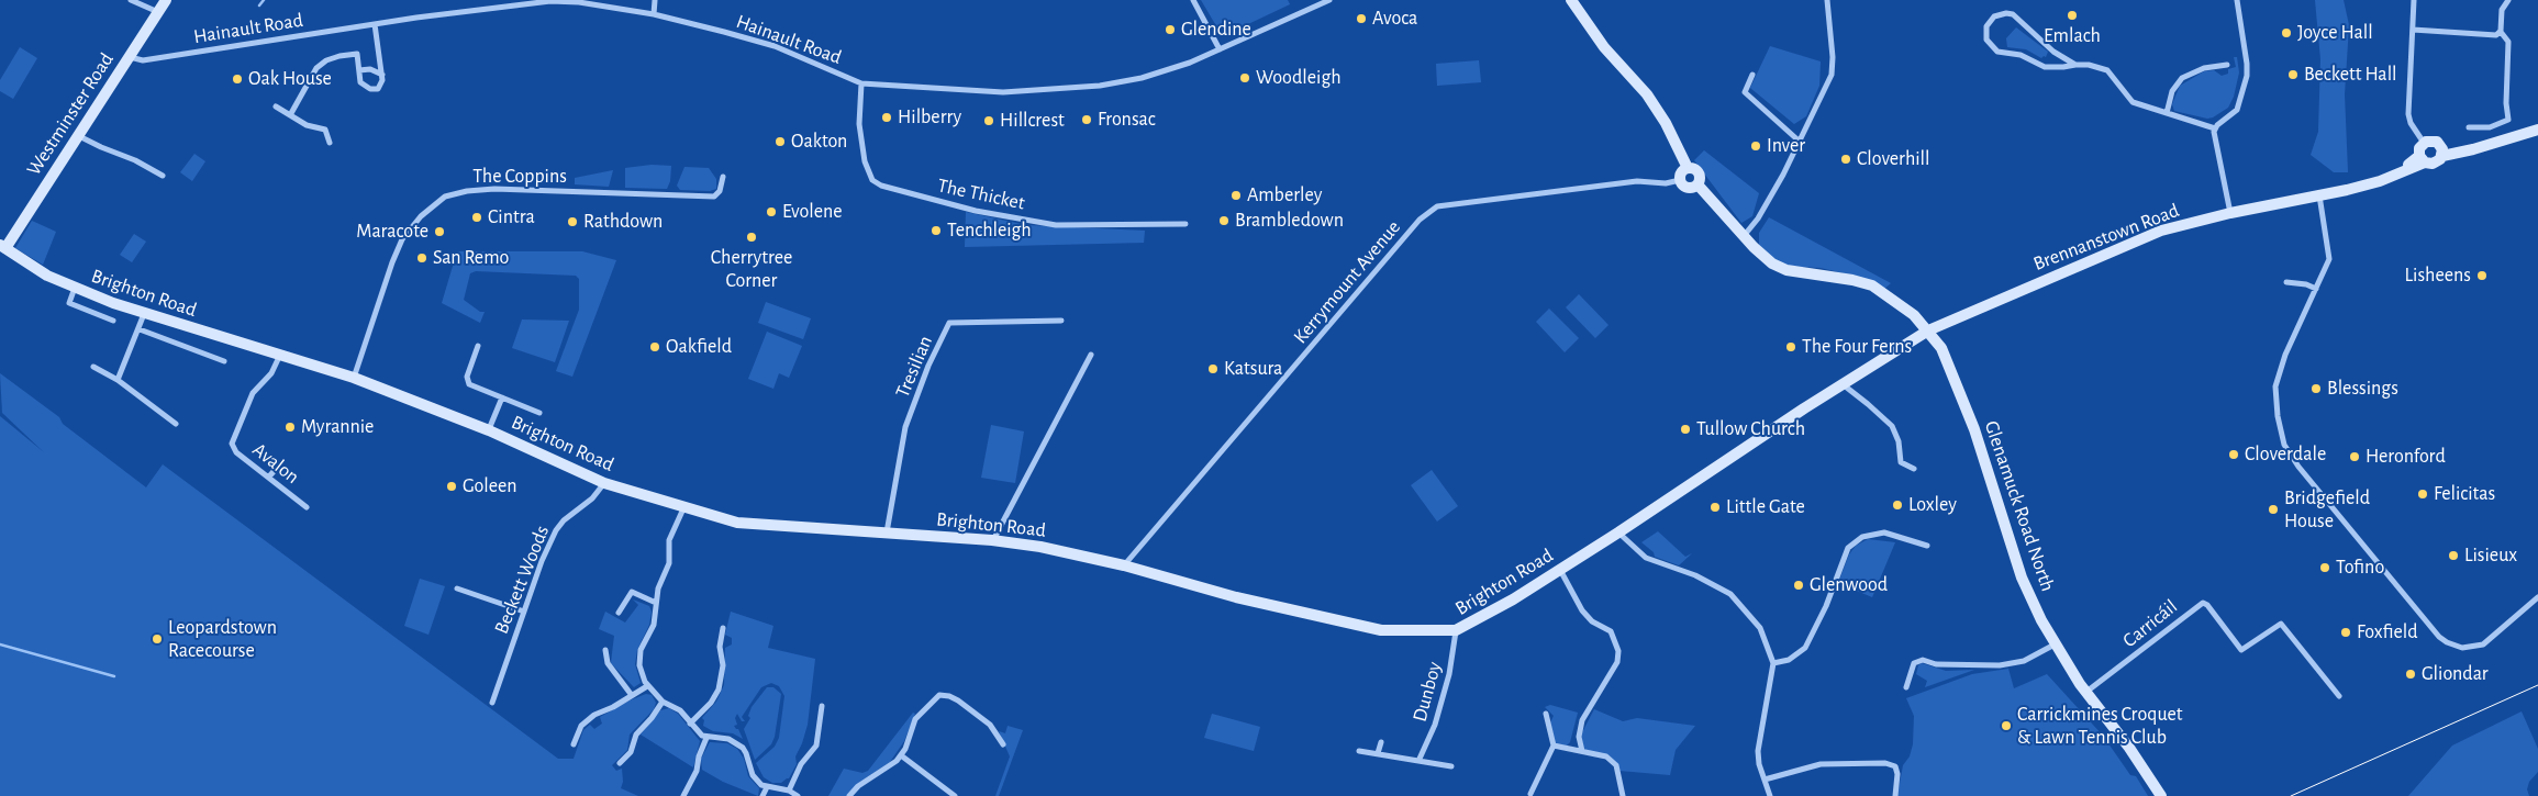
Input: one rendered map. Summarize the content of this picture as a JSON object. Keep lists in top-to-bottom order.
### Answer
{
  "streets": {
    "street": [
      "Hainault Road",
      "Westminster Road",
      "The Coppins",
      "The Thicket",
      "Brennanstown Road",
      "Kerrymount Avenue",
      "Brighton Road",
      "Tresilian",
      "Avalon",
      "Glenamuck Road North",
      "Beckett Woods",
      "Carricáil",
      "Dunboy"
    ]
  },
  "crossings": [
    ["Hainault Road", "Westminster Road"],
    ["Hainault Road", "The Thicket"],
    ["Westminster Road", "Brighton Road"],
    ["The Coppins", "Brighton Road"],
    ["Brennanstown Road", "Brighton Road"],
    ["Brennanstown Road", "Glenamuck Road North"],
    ["Kerrymount Avenue", "Brighton Road"],
    ["Kerrymount Avenue", "Glenamuck Road North"],
    ["Brighton Road", "Tresilian"],
    ["Brighton Road", "Avalon"],
    ["Brighton Road", "Glenamuck Road North"],
    ["Brighton Road", "Beckett Woods"],
    ["Brighton Road", "Dunboy"],
    ["Glenamuck Road North", "Carricáil"]
  ],
  "places": [
    "Emlach",
    "Avoca",
    "Glendine",
    "Joyce Hall",
    "Beckett Hall",
    "Woodleigh",
    "Oak House",
    "Hilberry",
    "Fronsac",
    "Hillcrest",
    "Oakton",
    "Inver",
    "Cloverhill",
    "Amberley",
    "Evolene",
    "Cintra",
    "Brambledown",
    "Rathdown",
    "Tenchleigh",
    "Maracote",
    "Cherrytree Corner",
    "San Remo",
    "Lisheens",
    "Oakfield",
    "The Four Ferns",
    "Katsura",
    "Blessings",
    "Myrannie",
    "Tullow Church",
    "Cloverdale",
    "Heronford",
    "Goleen",
    "Felicitas",
    "Loxley",
    "Little Gate",
    "Bridgefield House",
    "Lisieux",
    "Tofino",
    "Glenwood",
    "Foxfield",
    "Leopardstown Racecourse",
    "Gliondar",
    "Carrickmines Croquet & Lawn Tennis Club"
  ]
}
